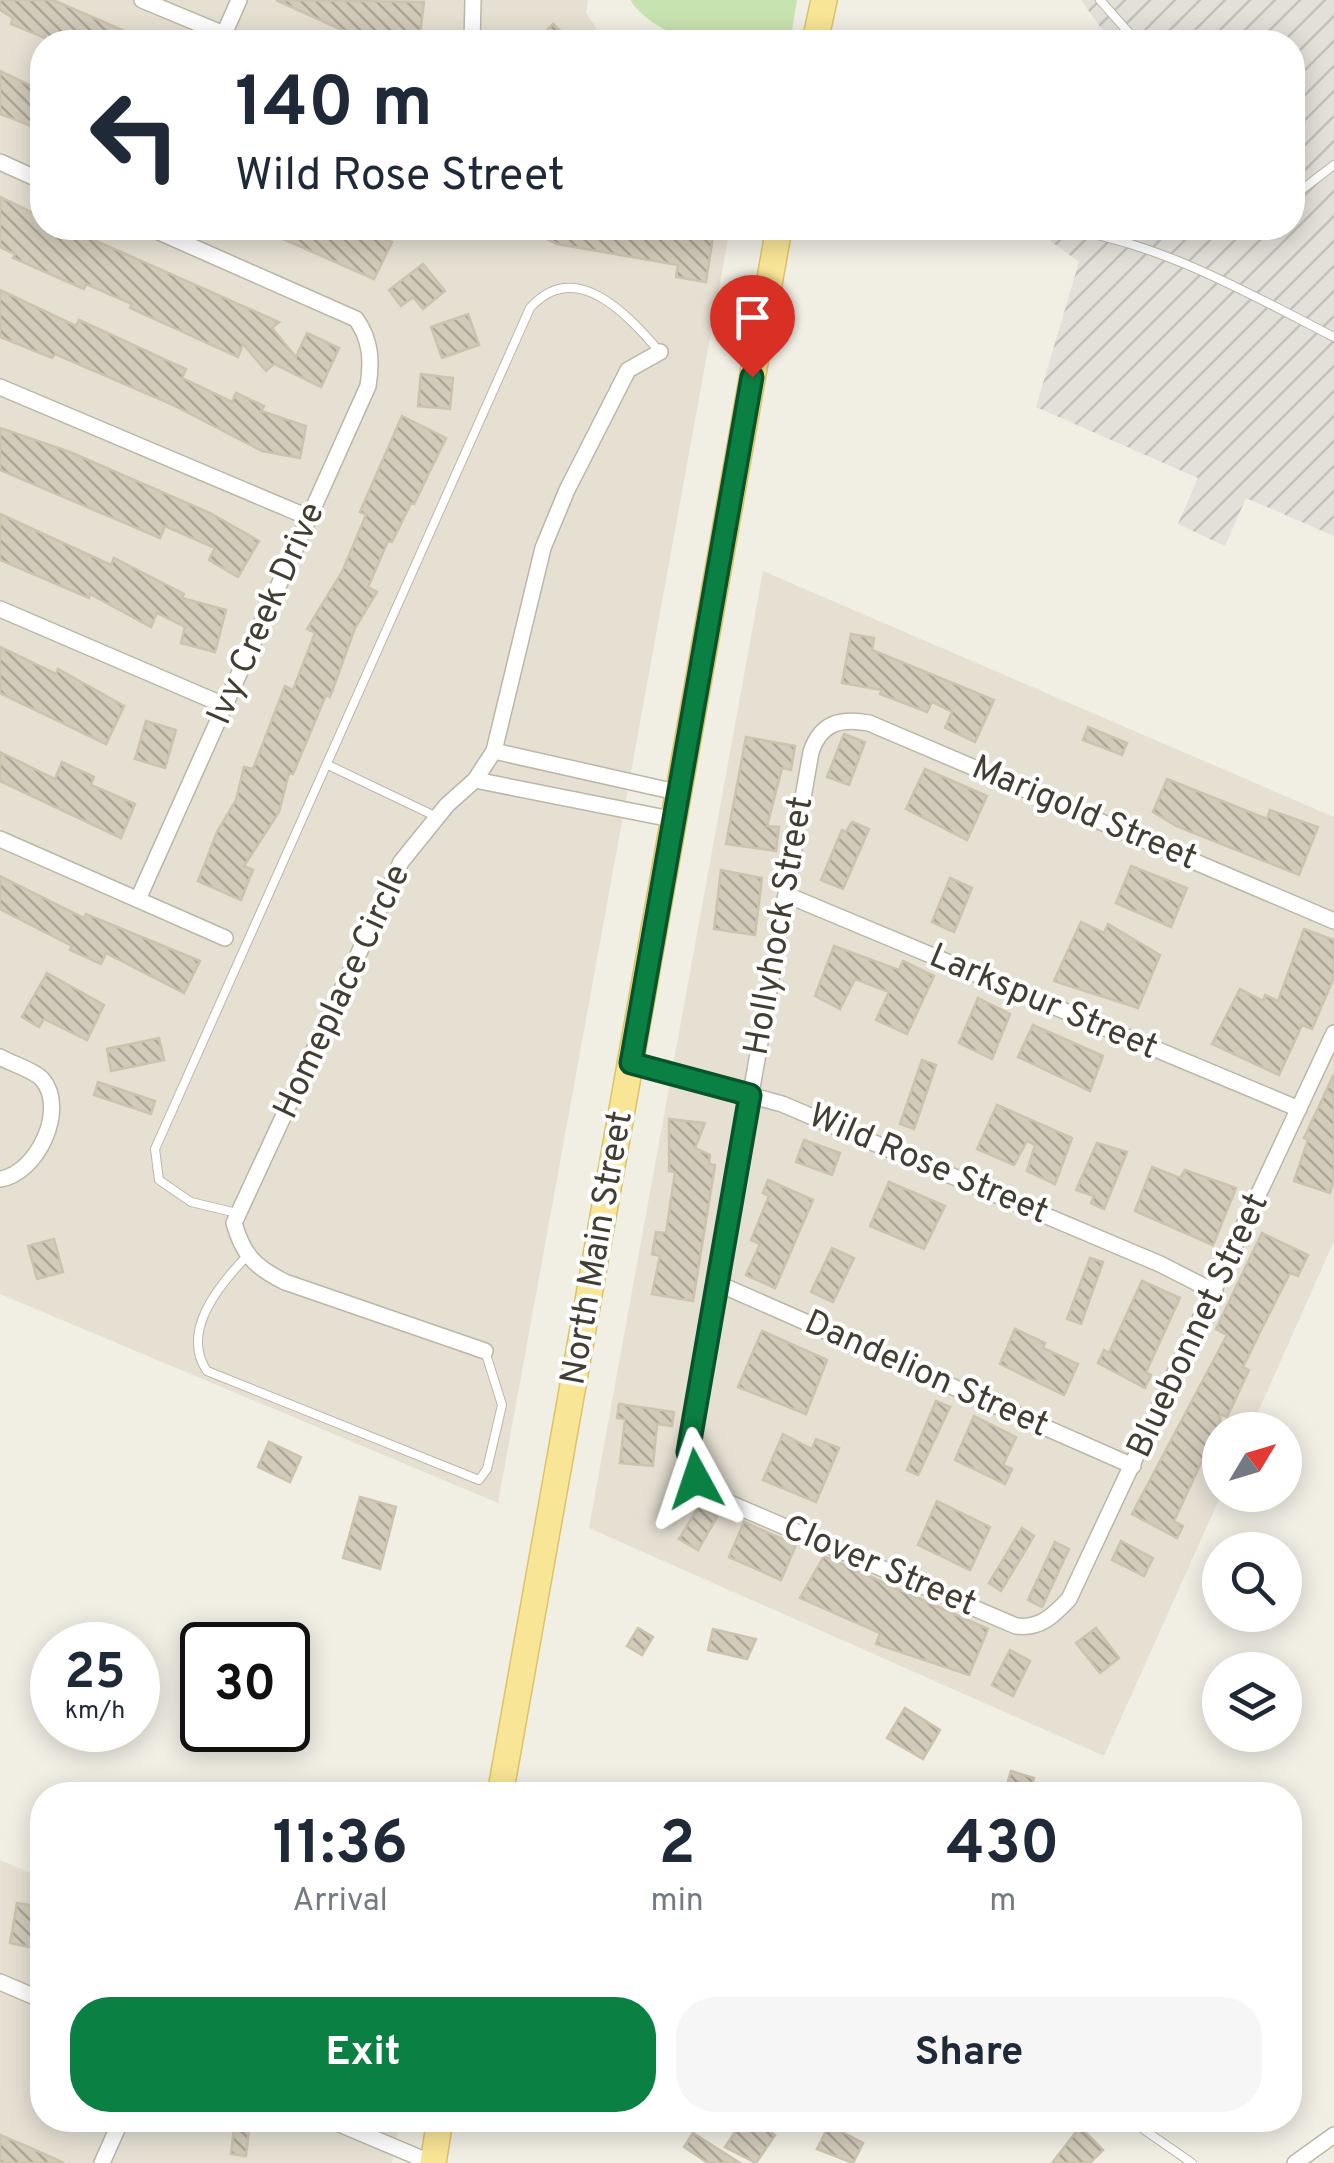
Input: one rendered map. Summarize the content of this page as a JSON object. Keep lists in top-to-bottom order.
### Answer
{
  "streets": {
    "main road": ["North Main Street"],
    "street": [
      "Ivy Creek Drive",
      "Marigold Street",
      "Hollyhock Street",
      "Homeplace Circle",
      "Larkspur Street",
      "Wild Rose Street",
      "Bluebonnet Street",
      "Dandelion Street",
      "Clover Street"
    ]
  },
  "crossings": [
    ["Marigold Street", "Hollyhock Street"],
    ["Hollyhock Street", "Larkspur Street"],
    ["Hollyhock Street", "Wild Rose Street"],
    ["Hollyhock Street", "Dandelion Street"],
    ["Hollyhock Street", "Clover Street"],
    ["Larkspur Street", "Bluebonnet Street"],
    ["Wild Rose Street", "North Main Street"],
    ["Wild Rose Street", "Bluebonnet Street"],
    ["Bluebonnet Street", "Dandelion Street"],
    ["Bluebonnet Street", "Clover Street"]
  ],
  "north": "top right",
  "page": {
    "turn": ["140 m", "Wild Rose Street"],
    "speed": "25 km/h",
    "limit": "30",
    "eta": [
      "11:36",
      "Arrival",
      "2",
      "min",
      "430",
      "m"
    ],
    "buttons": ["Exit", "Share"]
  }
}
